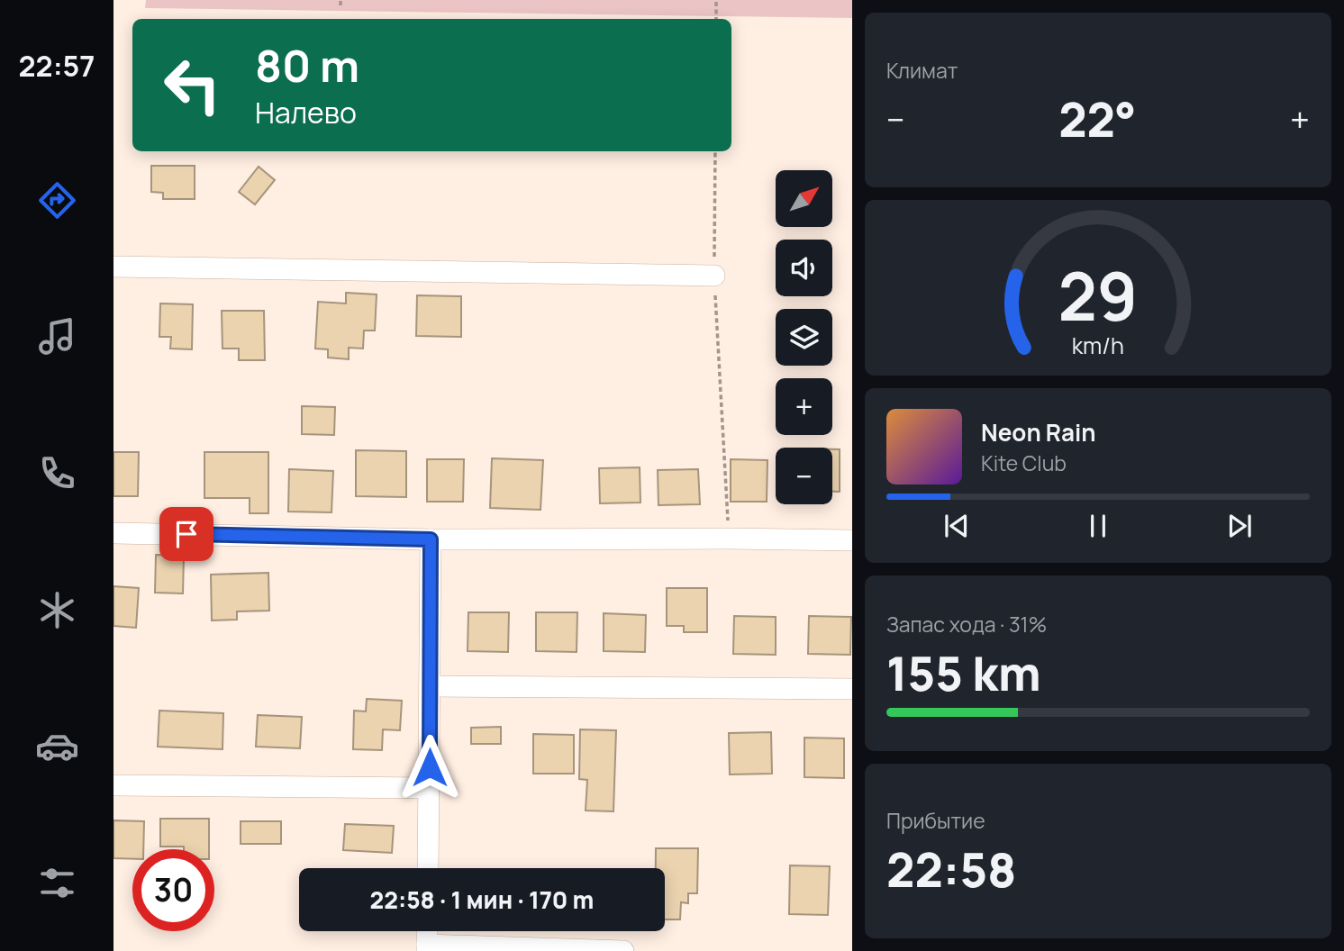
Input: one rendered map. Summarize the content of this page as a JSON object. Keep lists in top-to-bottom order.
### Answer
{
  "north": "top right",
  "page": {
    "tabs": "22:57",
    "tile": [
      "Климат",
      ["Запас хода · 31%", "155 km"],
      ["Прибытие", "22:58"]
    ],
    "turn": ["80 m", "Налево"],
    "heat": ["−", "22°", "+"],
    "map_buttons": ["+", "−"],
    "song": ["Neon Rain", "Kite Club"],
    "limit": "30",
    "trip": "22:58 · 1 мин · 170 m",
    "gauge": ["29", "km/h"]
  }
}
